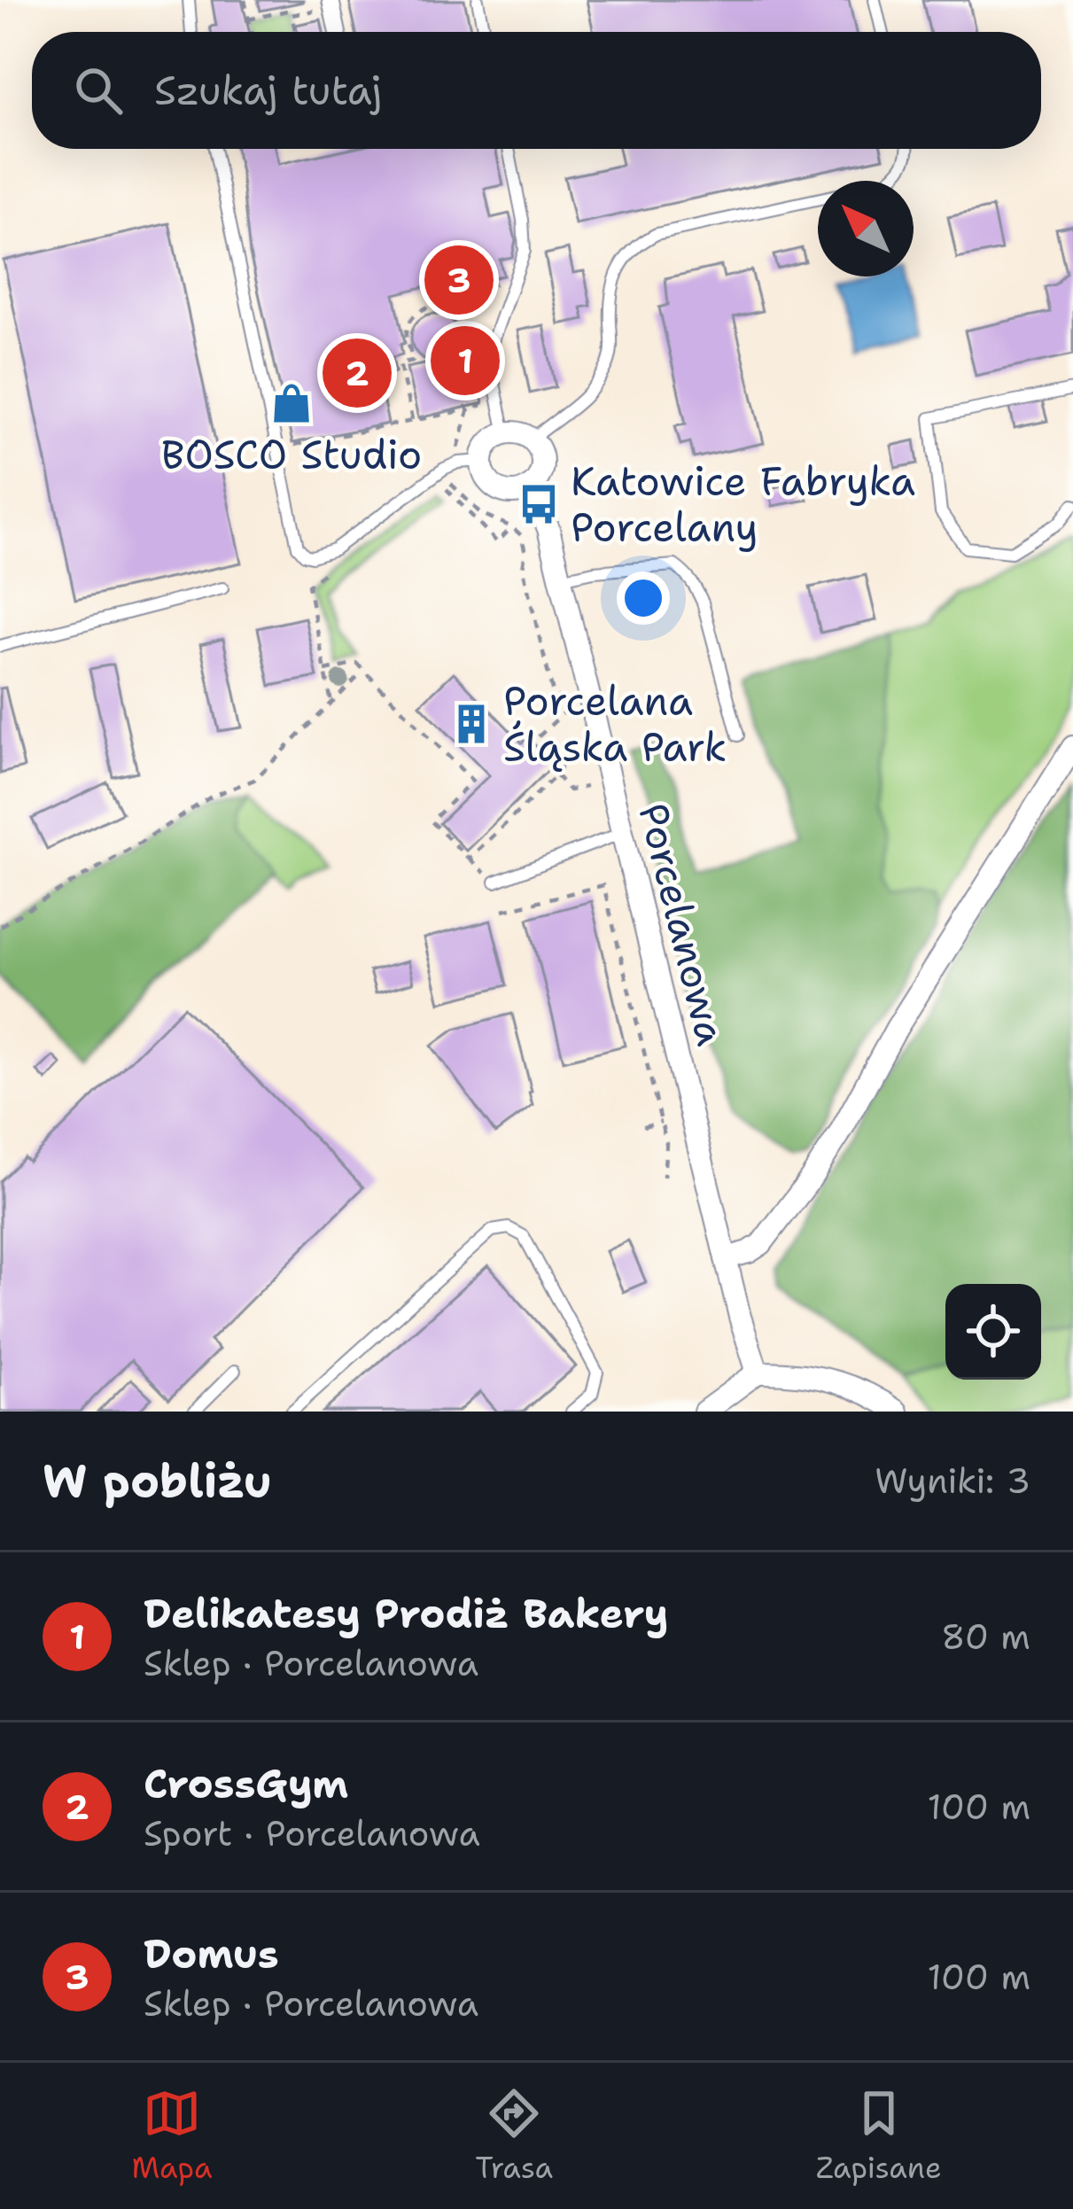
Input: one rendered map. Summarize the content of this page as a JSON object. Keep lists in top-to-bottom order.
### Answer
{
  "streets": {
    "street": ["Porcelanowa"]
  },
  "places": {
    "shop": ["BOSCO Studio"],
    "bus stop": ["Katowice Fabryka Porcelany"],
    "building": ["Porcelana Śląska Park"]
  },
  "north": "top left",
  "page": {
    "search": "Szukaj tutaj",
    "pins": ["3", "1", "2"],
    "heading": ["W pobliżu", "Wyniki: 3"],
    "list": [
      {
        "mark": "1",
        "name": "Delikatesy Prodiż Bakery",
        "note": "Sklep · Porcelanowa",
        "value": "80 m"
      },
      {
        "mark": "2",
        "name": "CrossGym",
        "note": "Sport · Porcelanowa",
        "value": "100 m"
      },
      {
        "mark": "3",
        "name": "Domus",
        "note": "Sklep · Porcelanowa",
        "value": "100 m"
      }
    ],
    "nav": ["Mapa", "Trasa", "Zapisane"]
  }
}
